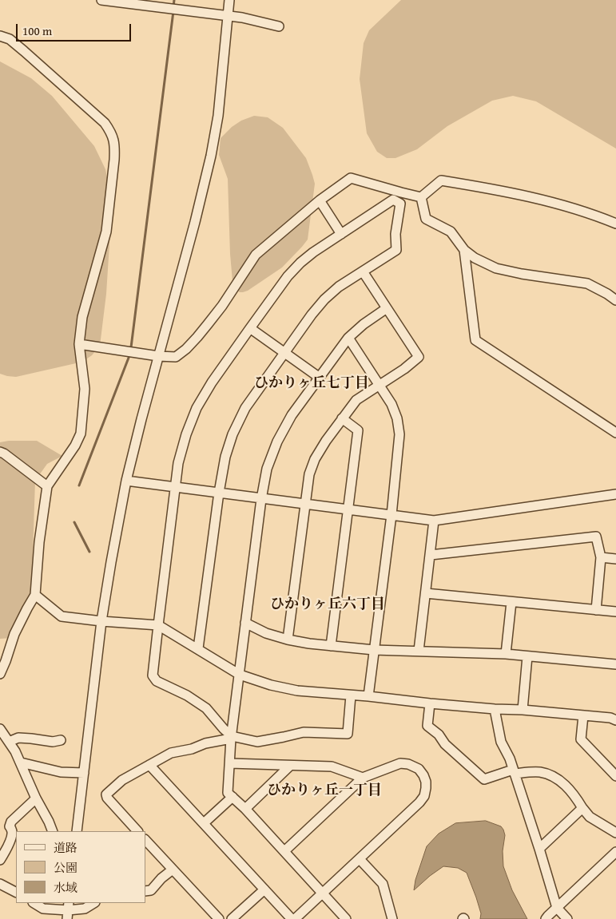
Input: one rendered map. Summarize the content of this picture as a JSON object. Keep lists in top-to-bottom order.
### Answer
{
  "districts": ["ひかりヶ丘七丁目", "ひかりヶ丘六丁目", "ひかりヶ丘一丁目"],
  "legend": ["道路", "公園", "水域"],
  "scale_bar": "100 m"
}
